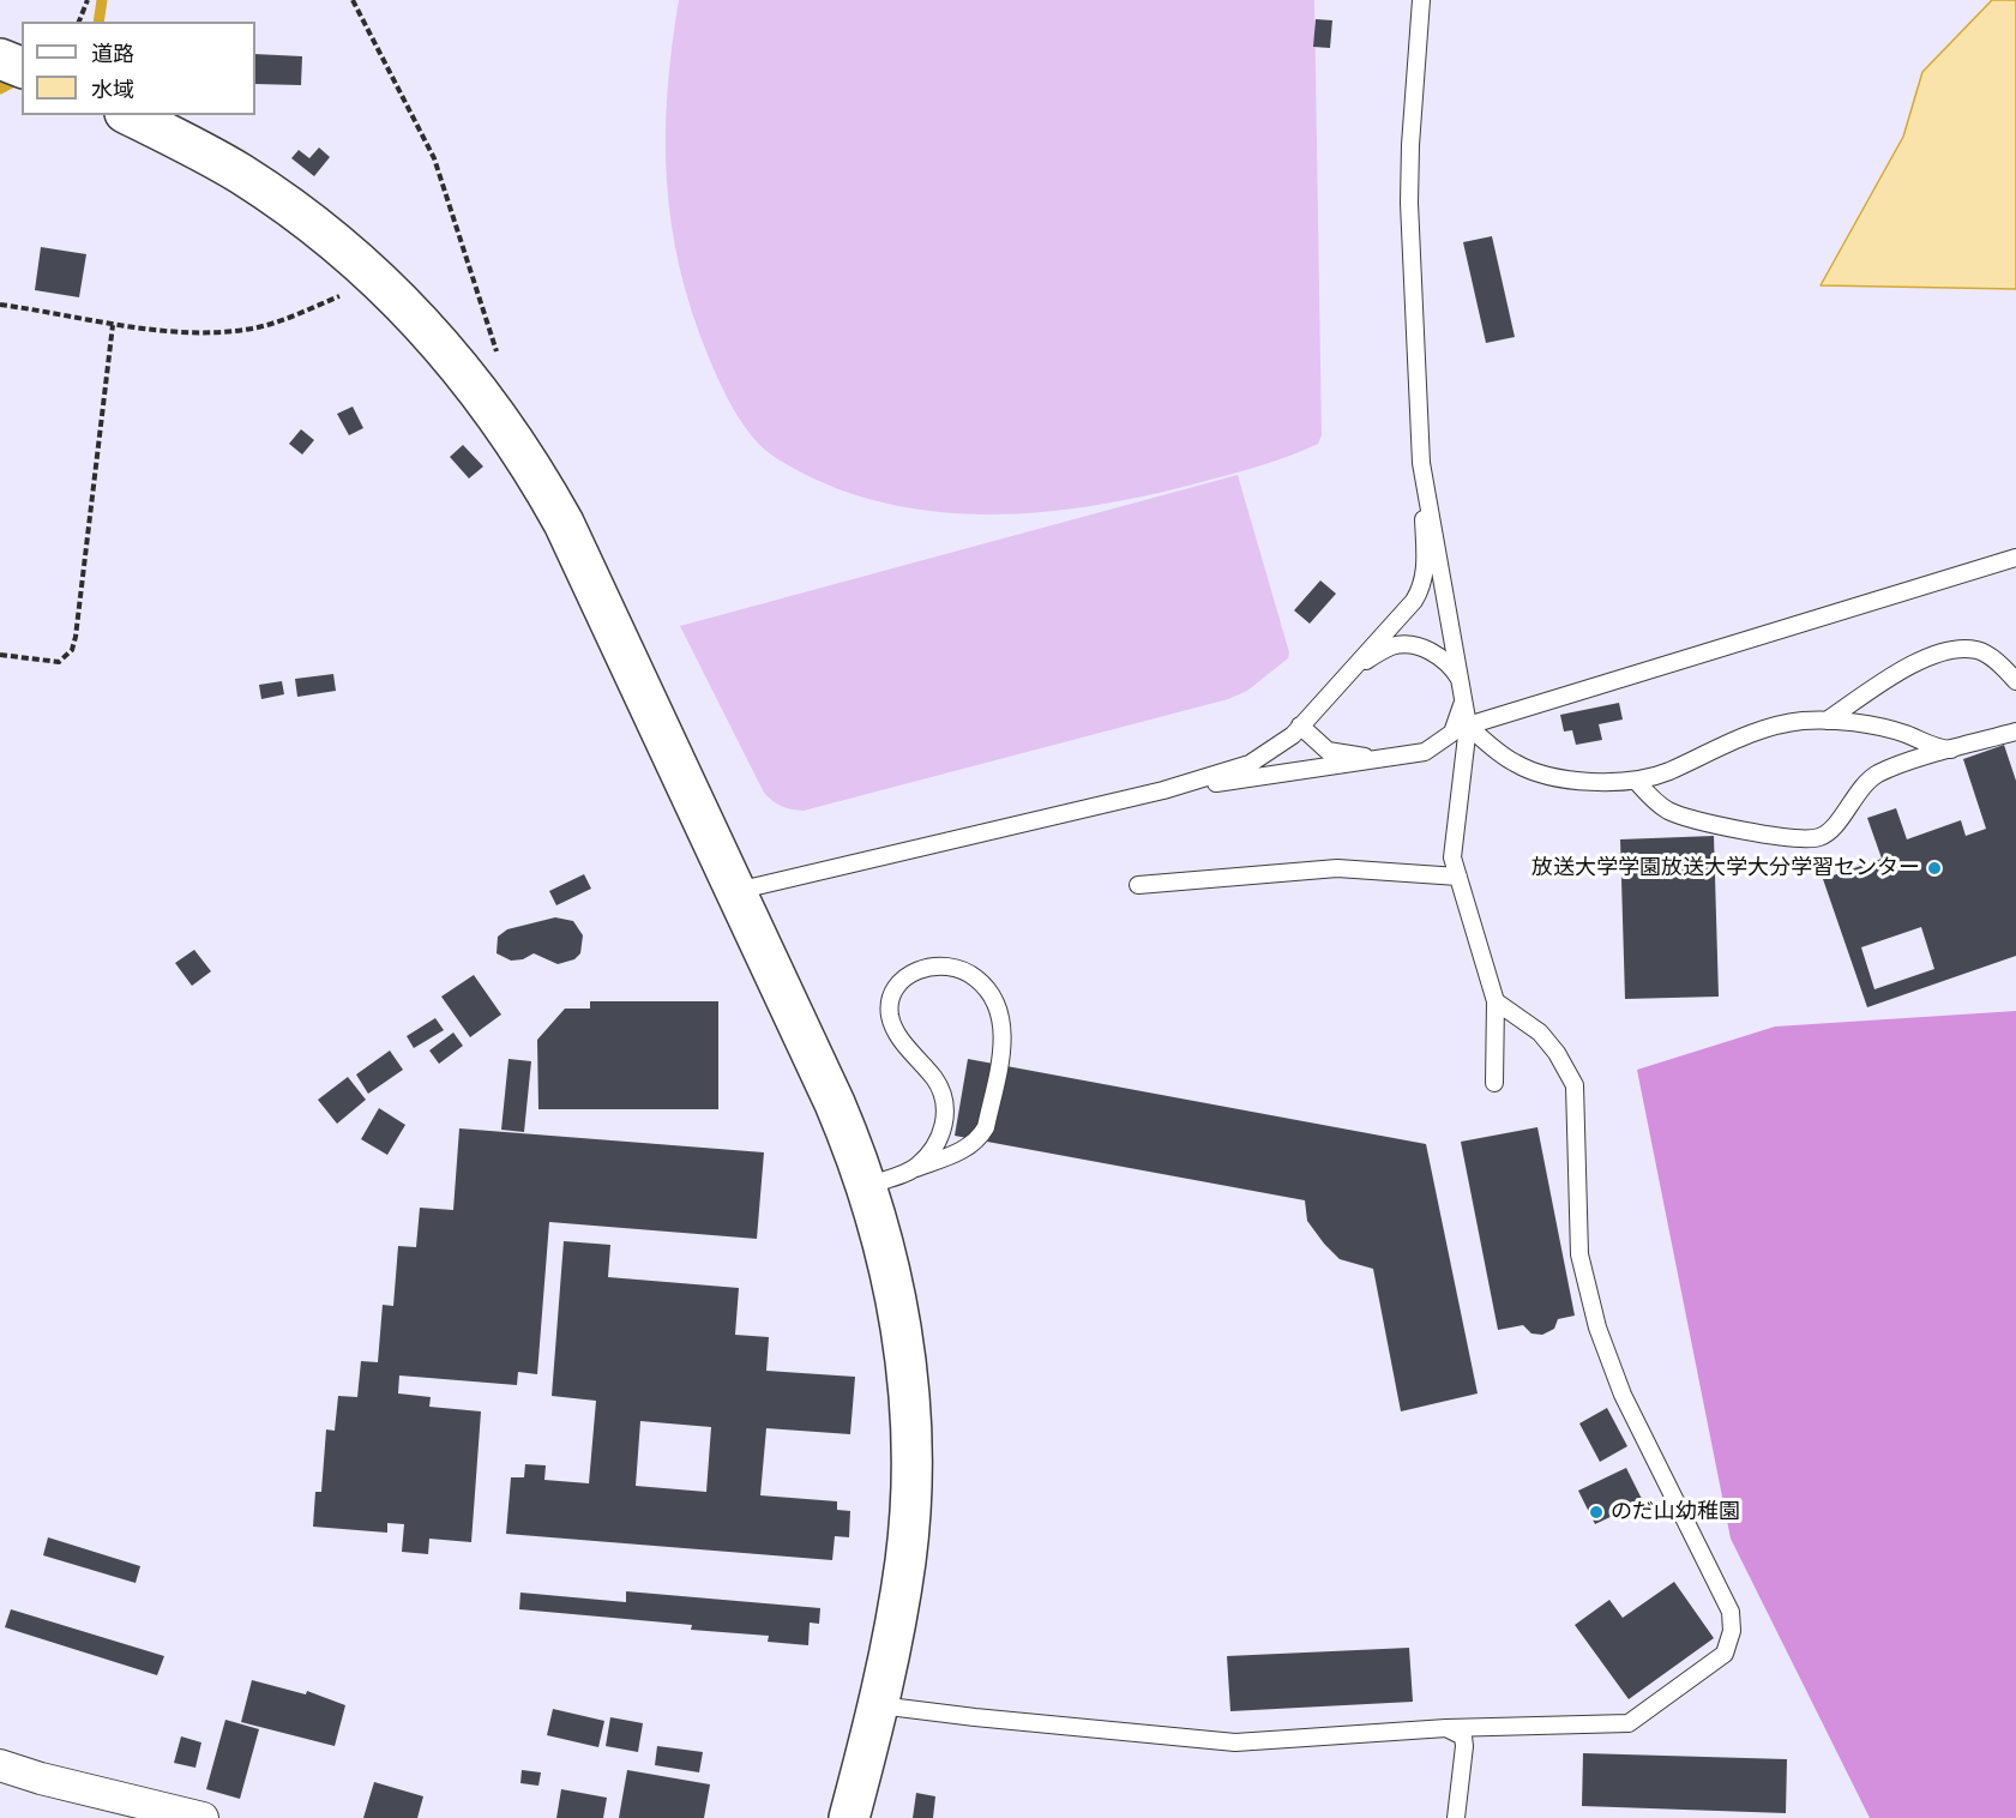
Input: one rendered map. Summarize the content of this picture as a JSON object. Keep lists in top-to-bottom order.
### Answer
{
  "places": ["放送大学学園放送大学大分学習センター", "のだ山幼稚園"],
  "legend": ["道路", "水域"]
}
